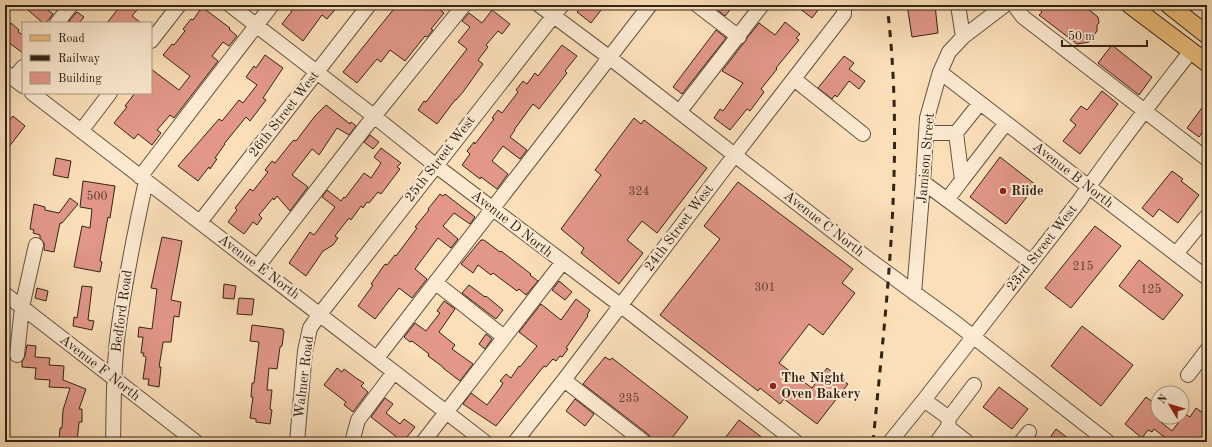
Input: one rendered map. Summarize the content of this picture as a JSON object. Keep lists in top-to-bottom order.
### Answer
{
  "streets": {
    "street": [
      "26th Street West",
      "Jamison Street",
      "25th Street West",
      "Avenue B North",
      "Avenue D North",
      "Avenue C North",
      "24th Street West",
      "23rd Street West",
      "Avenue E North",
      "Bedford Road",
      "Avenue F North",
      "Walmer Road"
    ]
  },
  "crossings": [
    ["26th Street West", "Avenue D North"],
    ["26th Street West", "Avenue E North"],
    ["Jamison Street", "Avenue B North"],
    ["Jamison Street", "Avenue C North"],
    ["25th Street West", "Avenue D North"],
    ["25th Street West", "Avenue C North"],
    ["25th Street West", "Avenue E North"],
    ["25th Street West", "Walmer Road"],
    ["Avenue B North", "23rd Street West"],
    ["Avenue D North", "24th Street West"],
    ["Avenue C North", "24th Street West"],
    ["Avenue C North", "23rd Street West"],
    ["Avenue E North", "Bedford Road"],
    ["Avenue E North", "Walmer Road"],
    ["Bedford Road", "Avenue F North"]
  ],
  "places": ["Riide", "The Night Oven Bakery"],
  "house_numbers": [
    "324",
    "500",
    "215",
    "301",
    "125",
    "235"
  ],
  "legend": ["Road", "Railway", "Building"],
  "scale_bar": "50 m",
  "north": "top left"
}
